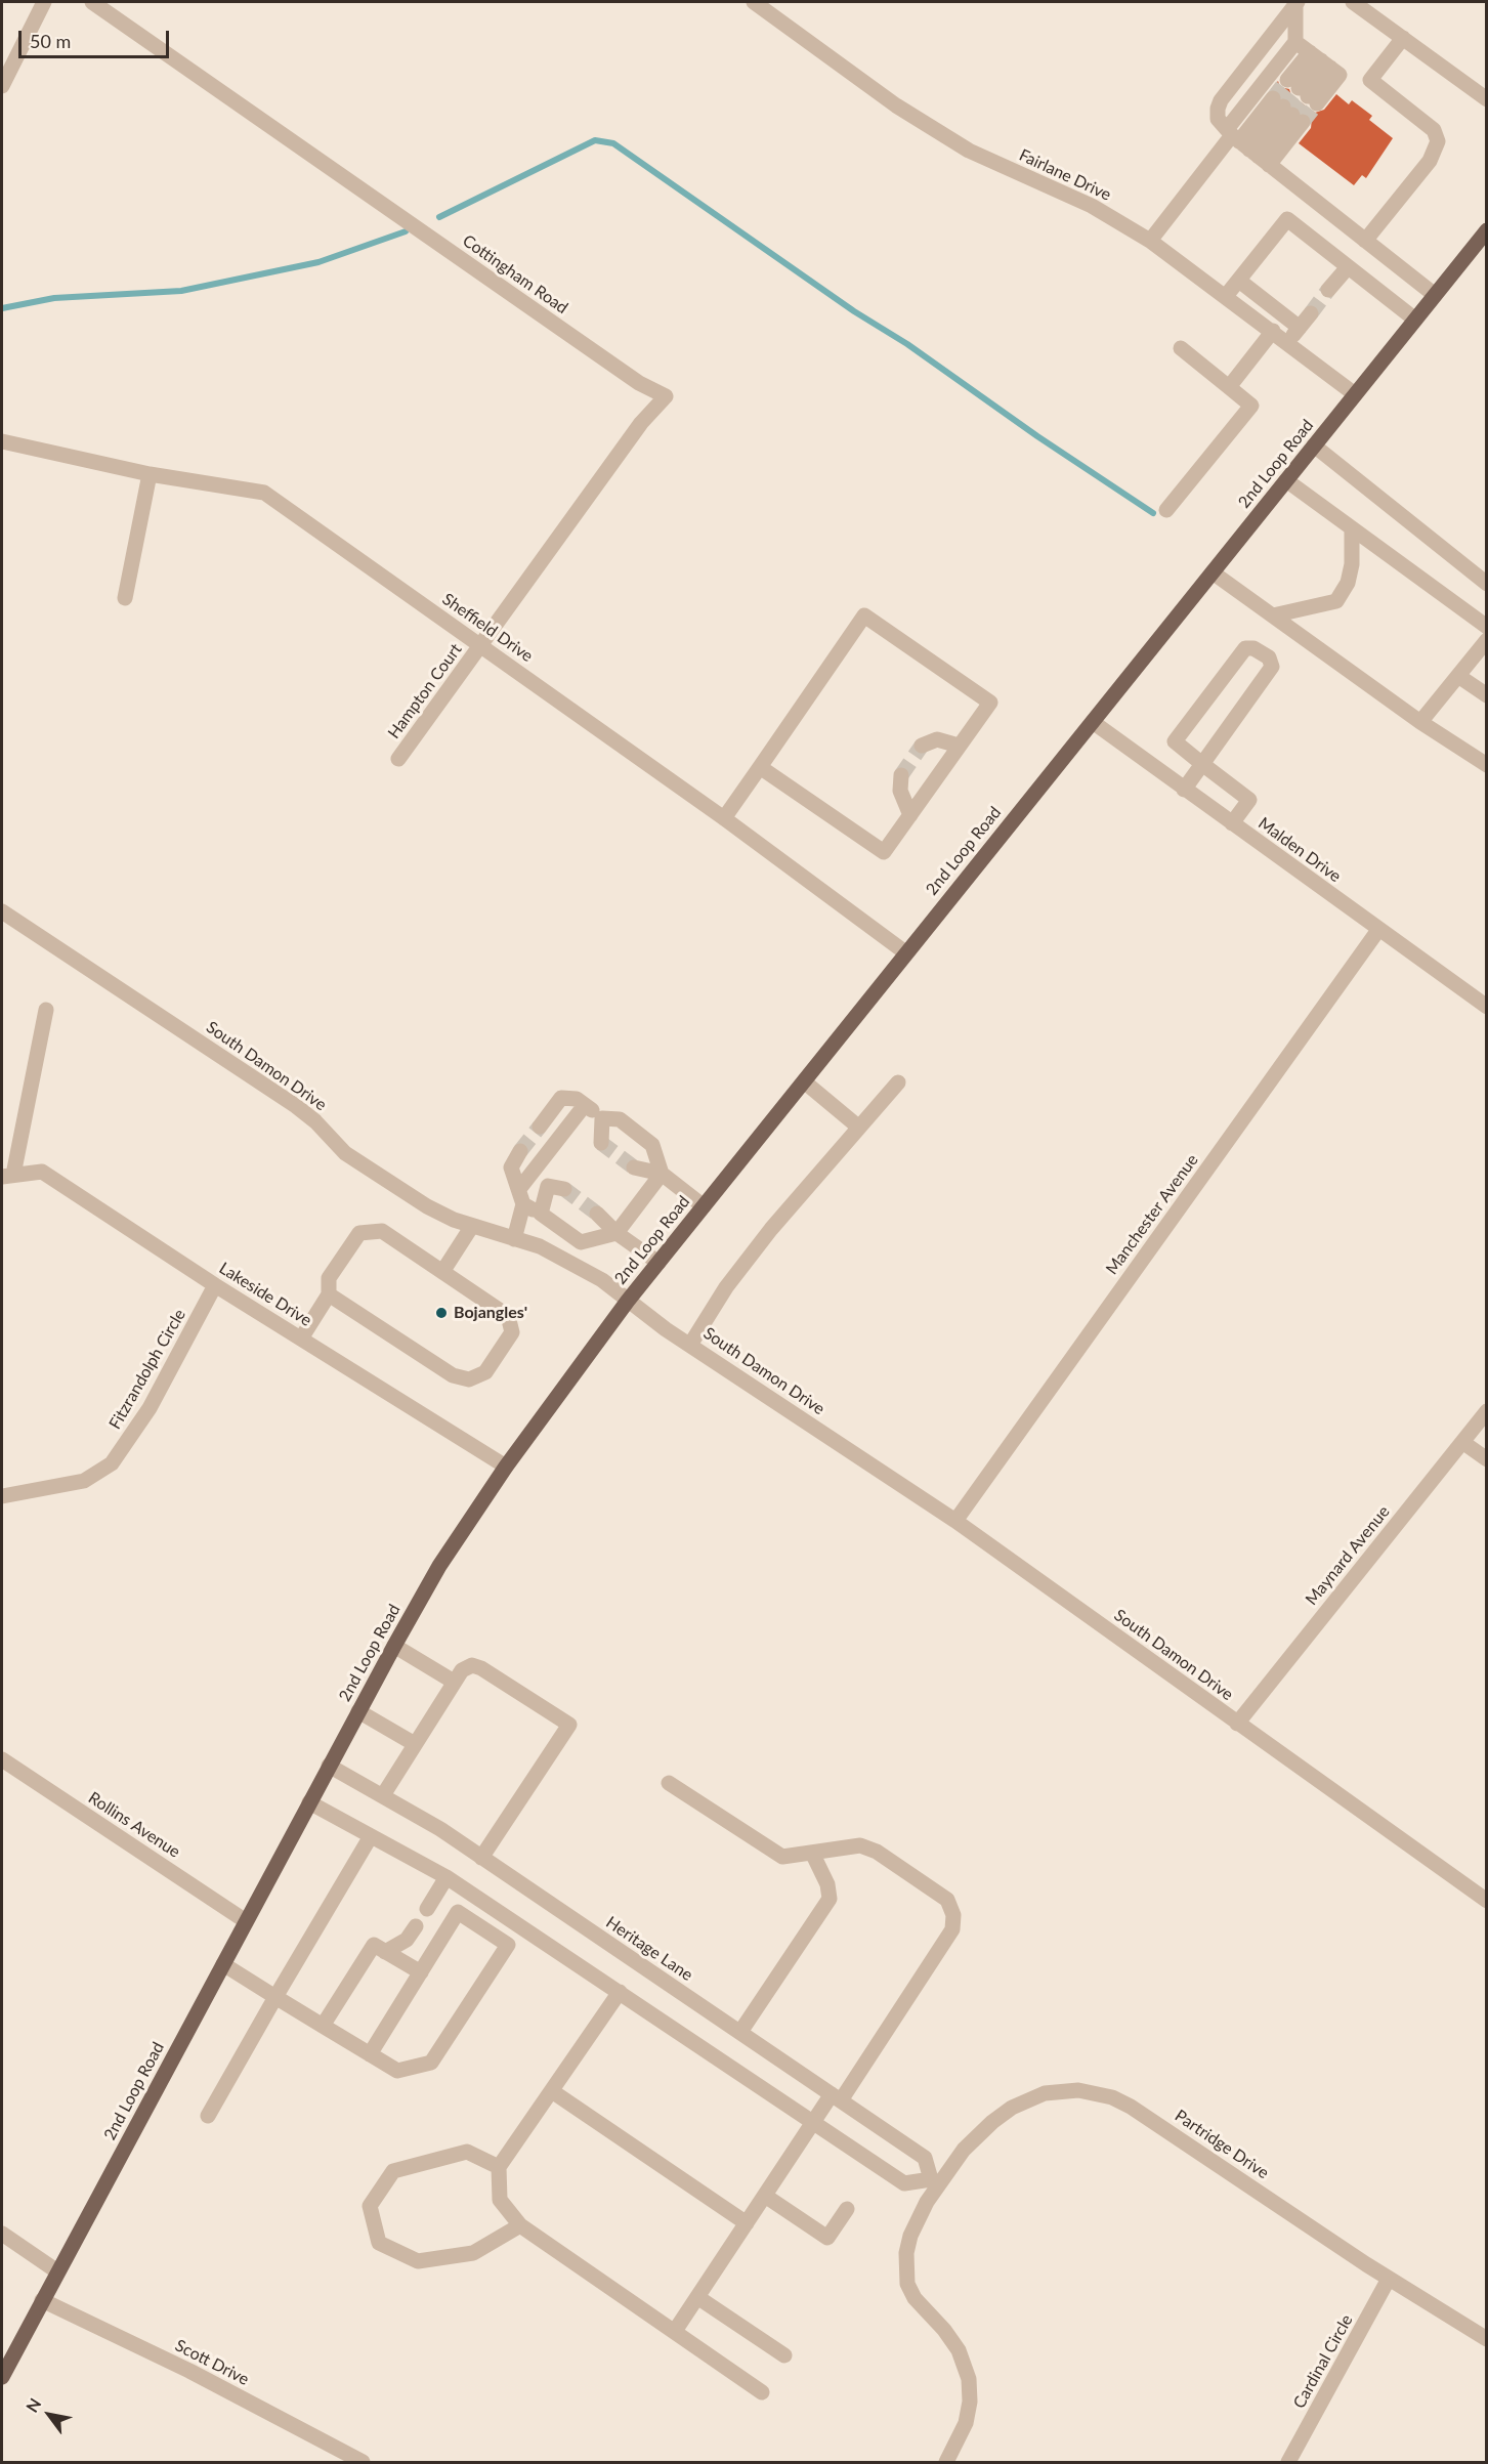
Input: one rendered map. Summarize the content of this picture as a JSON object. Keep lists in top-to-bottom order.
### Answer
{
  "streets": {
    "main road": ["2nd Loop Road"],
    "street": [
      "Fairlane Drive",
      "Cottingham Road",
      "Sheffield Drive",
      "Hampton Court",
      "Malden Drive",
      "South Damon Drive",
      "Manchester Avenue",
      "Lakeside Drive",
      "Fitzrandolph Circle",
      "Maynard Avenue",
      "Rollins Avenue",
      "Heritage Lane",
      "Partridge Drive",
      "Cardinal Circle",
      "Scott Drive"
    ]
  },
  "crossings": [
    ["Fairlane Drive", "2nd Loop Road"],
    ["Cottingham Road", "Sheffield Drive"],
    ["Cottingham Road", "Hampton Court"],
    ["2nd Loop Road", "Sheffield Drive"],
    ["2nd Loop Road", "Malden Drive"],
    ["2nd Loop Road", "South Damon Drive"],
    ["2nd Loop Road", "Lakeside Drive"],
    ["2nd Loop Road", "Rollins Avenue"],
    ["2nd Loop Road", "Heritage Lane"],
    ["2nd Loop Road", "Scott Drive"],
    ["Sheffield Drive", "Hampton Court"],
    ["Malden Drive", "Manchester Avenue"],
    ["South Damon Drive", "Manchester Avenue"],
    ["South Damon Drive", "Maynard Avenue"],
    ["Lakeside Drive", "Fitzrandolph Circle"],
    ["Heritage Lane", "Partridge Drive"],
    ["Partridge Drive", "Cardinal Circle"]
  ],
  "places": ["Bojangles'"],
  "scale_bar": "50 m",
  "north": "top left"
}
